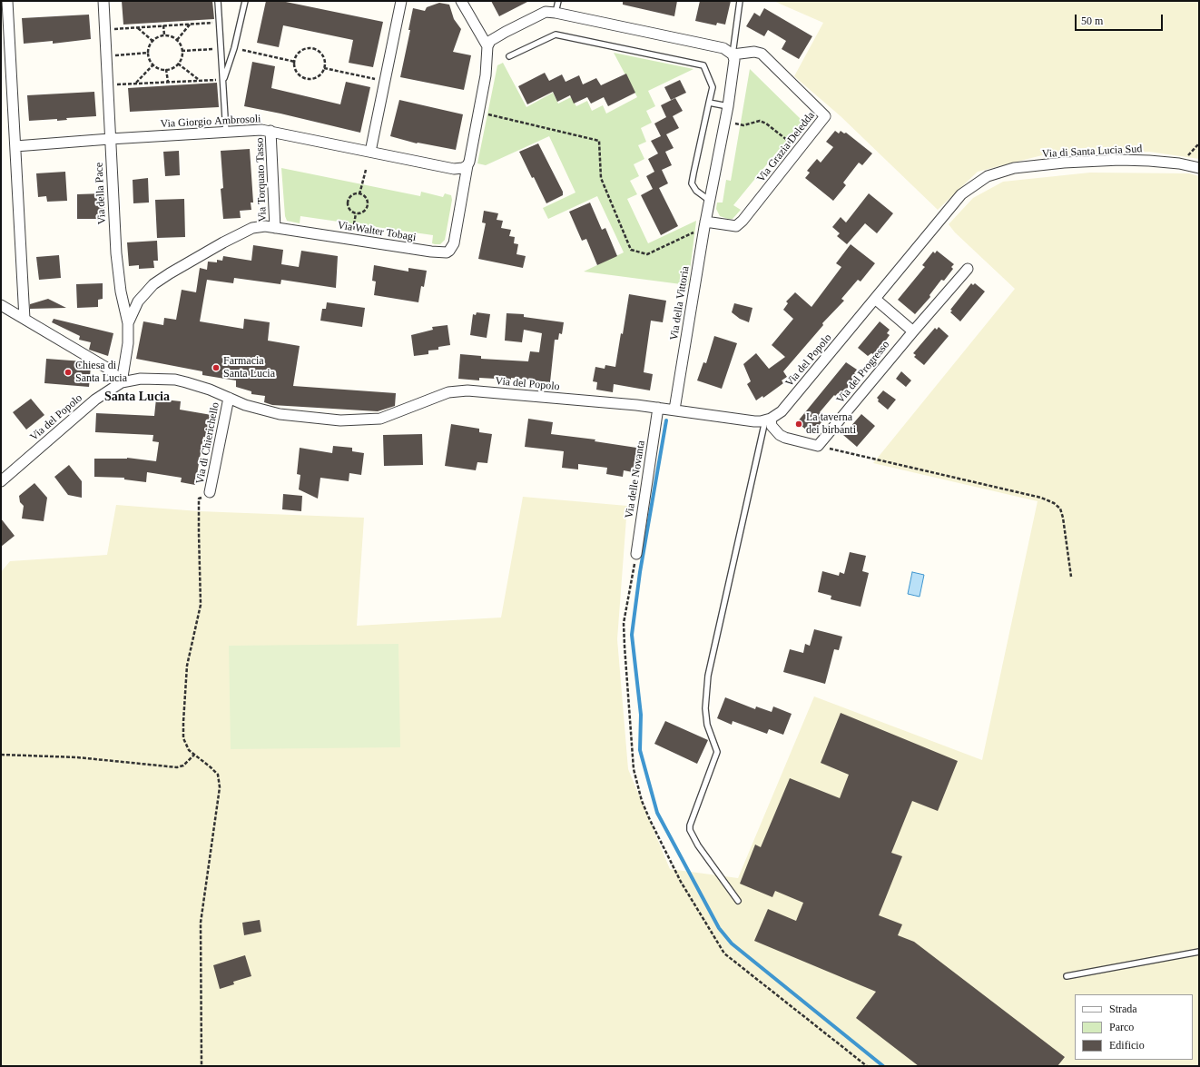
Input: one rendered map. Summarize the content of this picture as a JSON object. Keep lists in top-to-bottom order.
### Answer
{
  "streets": {
    "street": [
      "Via Giorgio Ambrosoli",
      "Via Grazia Deledda",
      "Via di Santa Lucia Sud",
      "Via Torquato Tasso",
      "Via della Pace",
      "Via Walter Tobagi",
      "Via della Vittoria",
      "Via del Popolo",
      "Via del Progresso",
      "Via di Chierichello",
      "Via delle Novanta"
    ]
  },
  "crossings": [
    ["Via Giorgio Ambrosoli", "Via Torquato Tasso"],
    ["Via Giorgio Ambrosoli", "Via della Pace"],
    ["Via Giorgio Ambrosoli", "Via Walter Tobagi"],
    ["Via Grazia Deledda", "Via della Vittoria"],
    ["Via di Santa Lucia Sud", "Via del Popolo"],
    ["Via Torquato Tasso", "Via Walter Tobagi"],
    ["Via della Pace", "Via Walter Tobagi"],
    ["Via della Pace", "Via del Popolo"],
    ["Via della Vittoria", "Via del Popolo"],
    ["Via del Popolo", "Via di Chierichello"],
    ["Via del Popolo", "Via delle Novanta"]
  ],
  "districts": ["Santa Lucia"],
  "places": ["Farmacia Santa Lucia", "Chiesa di Santa Lucia", "La taverna dei birbanti"],
  "legend": ["Strada", "Parco", "Edificio"],
  "scale_bar": "50 m"
}
